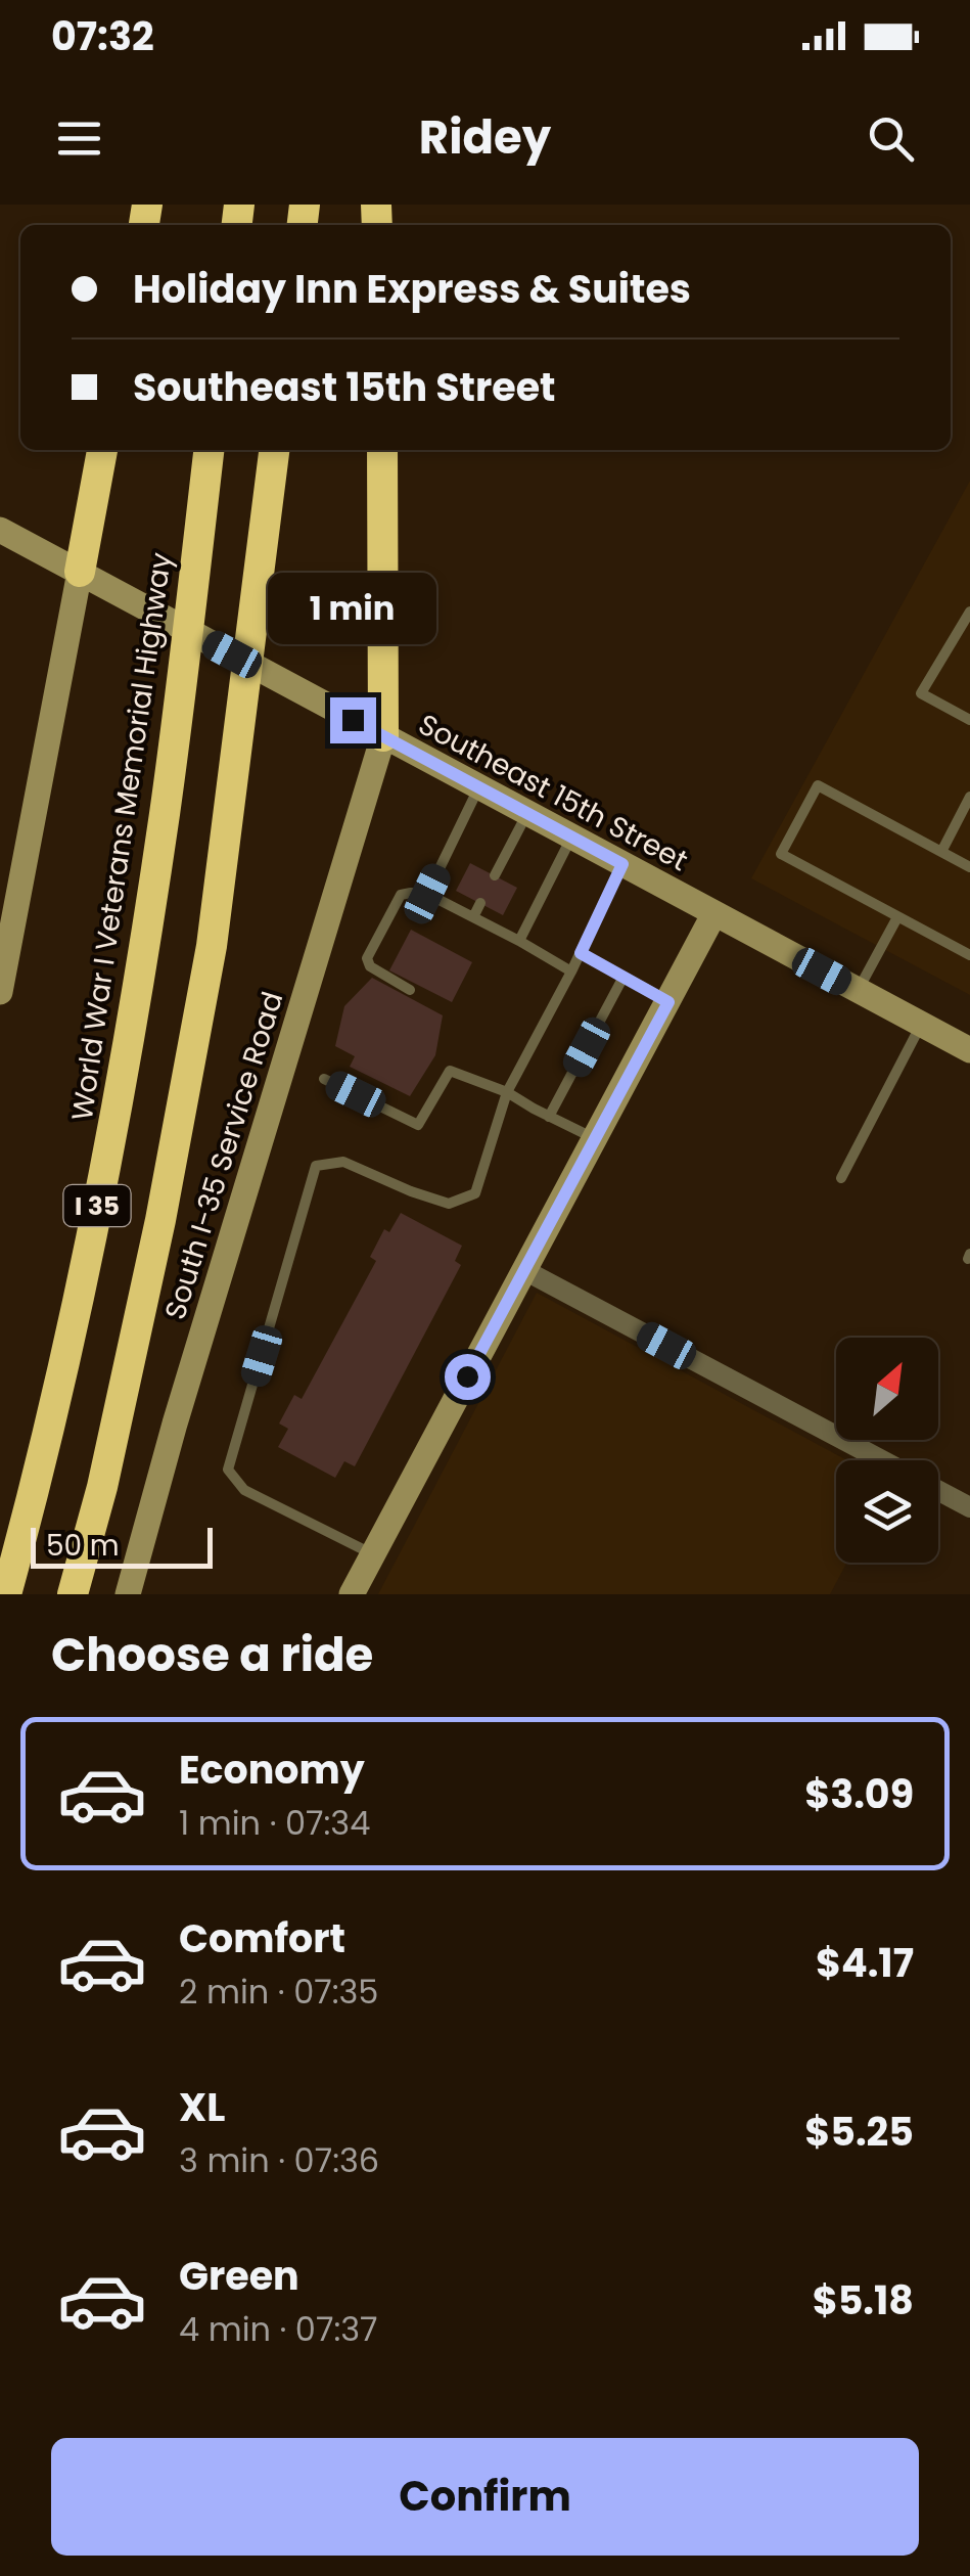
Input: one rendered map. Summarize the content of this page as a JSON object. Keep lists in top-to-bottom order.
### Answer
{
  "streets": {
    "highway": ["World War I Veterans Memorial Highway", "I 35"],
    "main road": ["Southeast 15th Street", "South I-35 Service Road"]
  },
  "crossings": [
    ["Southeast 15th Street", "South I-35 Service Road"]
  ],
  "scale_bar": "50 m",
  "north": "top right",
  "page": {
    "status": "07:32",
    "header": "Ridey",
    "banner": ["Holiday Inn Express & Suites", "Southeast 15th Street"],
    "bubble": "1 min",
    "scale": "50 m",
    "heading": "Choose a ride",
    "list": [
      {
        "name": "Economy",
        "note": "1 min · 07:34",
        "value": "$3.09"
      },
      {
        "name": "Comfort",
        "note": "2 min · 07:35",
        "value": "$4.17"
      },
      {
        "name": "XL",
        "note": "3 min · 07:36",
        "value": "$5.25"
      },
      {
        "name": "Green",
        "note": "4 min · 07:37",
        "value": "$5.18"
      }
    ],
    "buttons": "Confirm"
  }
}
